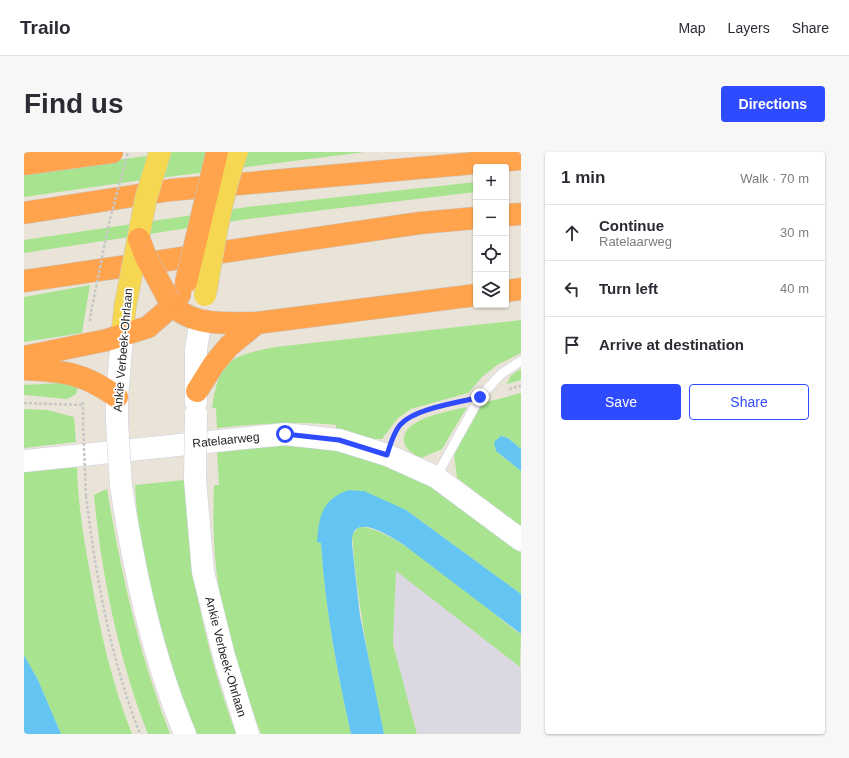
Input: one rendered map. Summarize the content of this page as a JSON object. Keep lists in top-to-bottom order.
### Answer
{
  "streets": {
    "main road": ["Ankie Verbeek-Ohrlaan", "Ratelaarweg"]
  },
  "page": {
    "header": "Trailo",
    "nav": ["Map", "Layers", "Share"],
    "buttons": [
      "Directions",
      ["Save", "Share"]
    ],
    "title": "Find us",
    "heading": ["1 min", "Walk · 70 m"],
    "map_buttons": ["+", "−"],
    "list": [
      ["Continue", "Ratelaarweg", "30 m"],
      ["Turn left", "40 m"],
      "Arrive at destination"
    ]
  }
}
